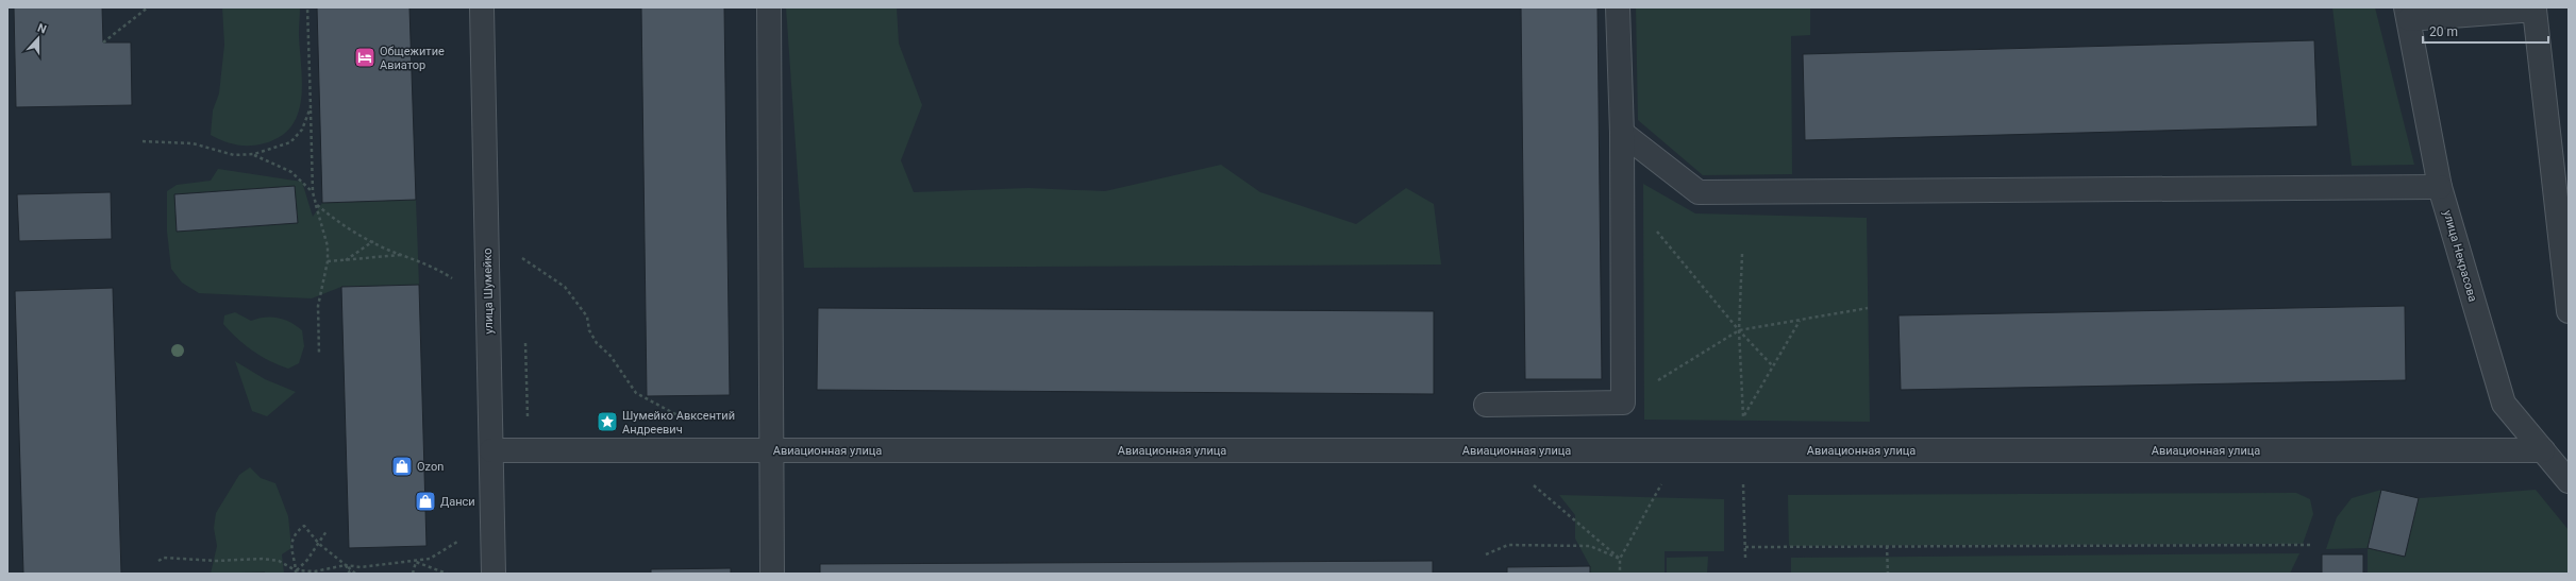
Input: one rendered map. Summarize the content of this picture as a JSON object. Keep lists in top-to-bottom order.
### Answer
{
  "streets": {
    "street": ["улица Некрасова", "улица Шумейко", "Авиационная улица"]
  },
  "crossings": [
    ["улица Некрасова", "Авиационная улица"],
    ["улица Шумейко", "Авиационная улица"]
  ],
  "places": {
    "hotel": ["Общежитие Авиатор"],
    "place": ["Шумейко Авксентий Андреевич"],
    "shop": ["Ozon", "Данси"]
  },
  "scale_bar": "20 m",
  "north": "top"
}
